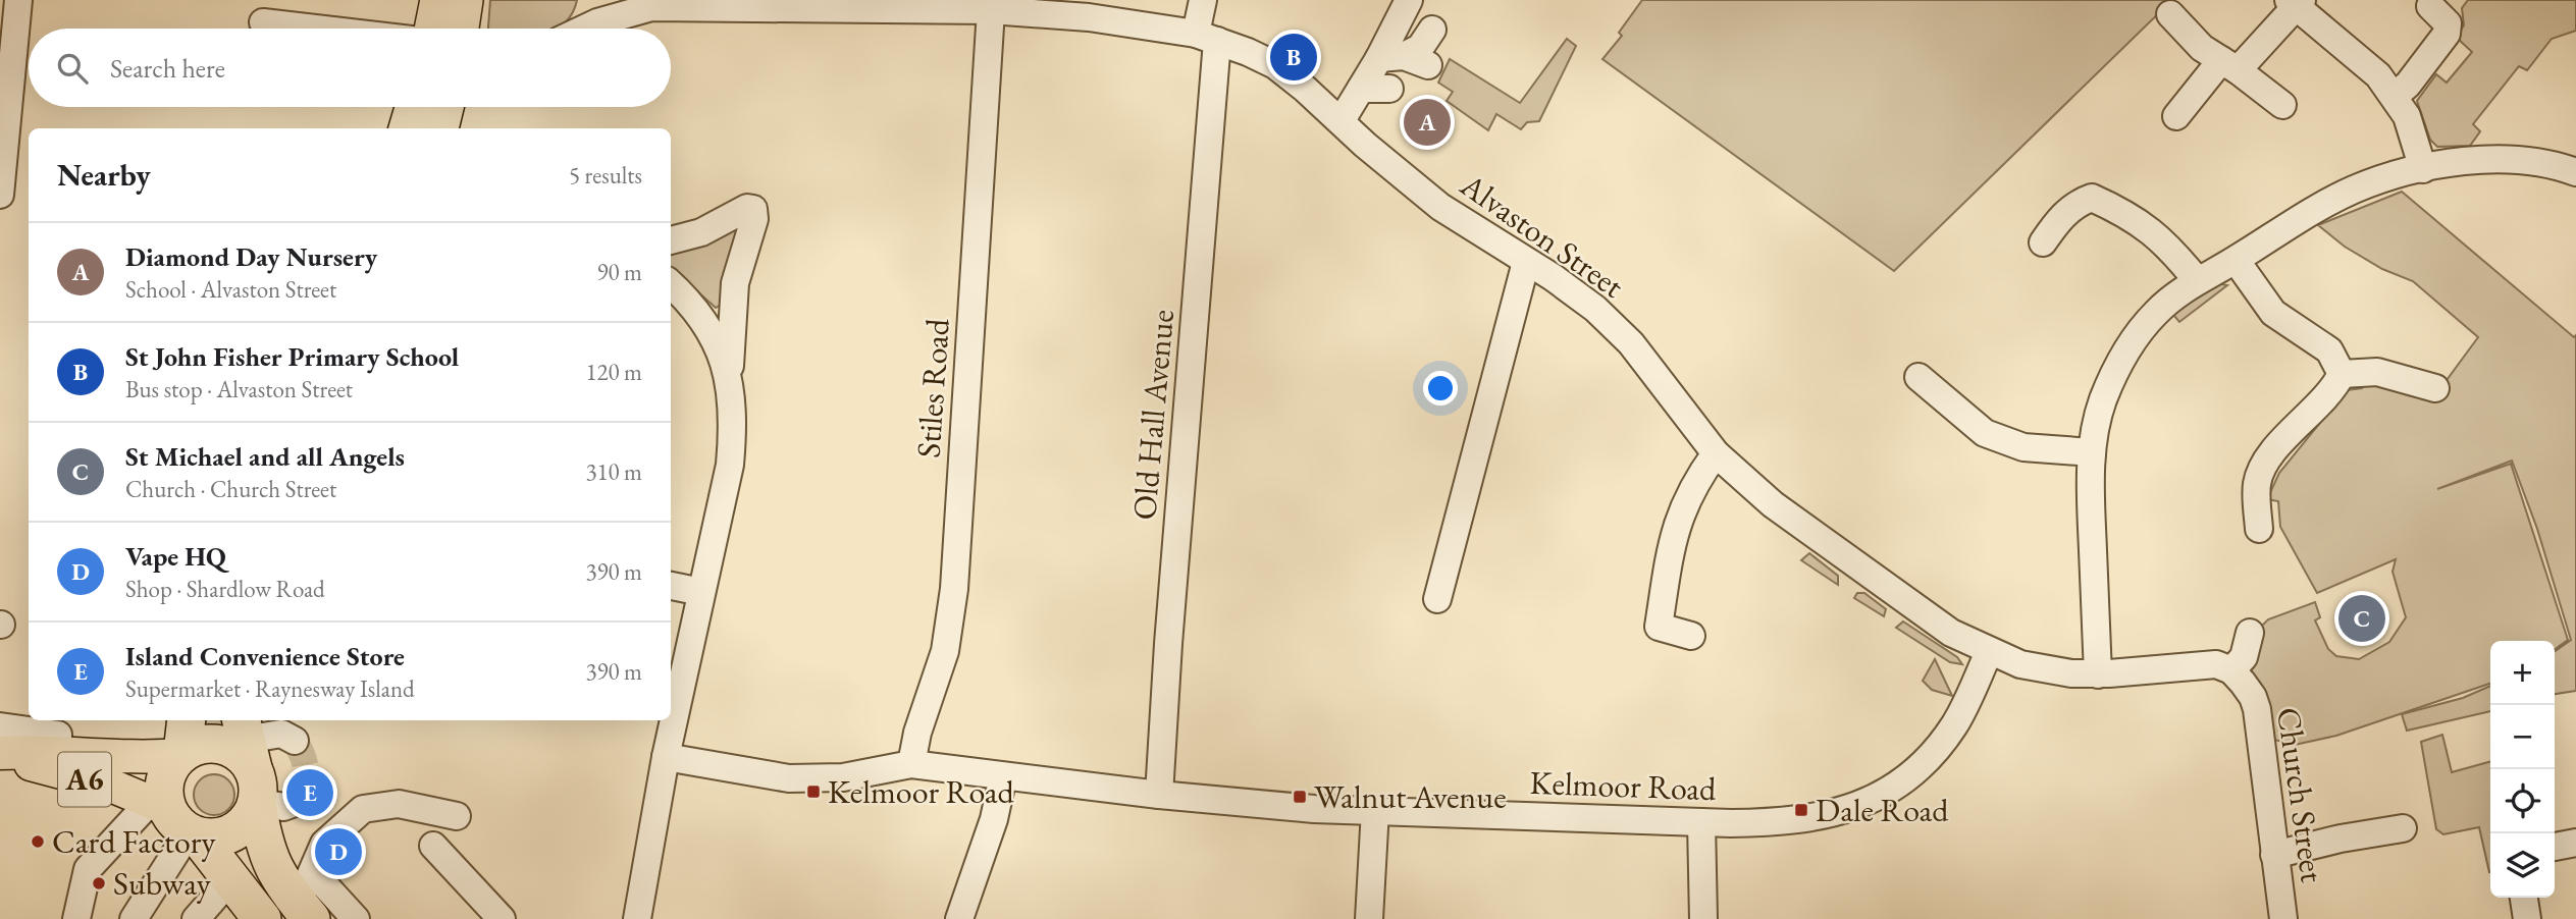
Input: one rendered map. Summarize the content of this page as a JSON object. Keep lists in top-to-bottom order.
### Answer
{
  "streets": {
    "main road": ["A6"],
    "street": [
      "Alvaston Street",
      "Stiles Road",
      "Old Hall Avenue",
      "Kelmoor Road",
      "Church Street"
    ]
  },
  "crossings": [
    ["Alvaston Street", "Stiles Road"],
    ["Alvaston Street", "Old Hall Avenue"],
    ["Alvaston Street", "Kelmoor Road"],
    ["Alvaston Street", "Church Street"],
    ["Stiles Road", "Kelmoor Road"],
    ["Old Hall Avenue", "Kelmoor Road"]
  ],
  "places": {
    "transit": ["Kelmoor Road", "Walnut Avenue", "Dale Road"],
    "other": ["Card Factory", "Subway"]
  },
  "page": {
    "search": "Search here",
    "pins": [
      "B",
      "A",
      "C",
      "E",
      "D"
    ],
    "heading": ["Nearby", "5 results"],
    "list": [
      {
        "mark": "A",
        "name": "Diamond Day Nursery",
        "note": "School · Alvaston Street",
        "value": "90 m"
      },
      {
        "mark": "B",
        "name": "St John Fisher Primary School",
        "note": "Bus stop · Alvaston Street",
        "value": "120 m"
      },
      {
        "mark": "C",
        "name": "St Michael and all Angels",
        "note": "Church · Church Street",
        "value": "310 m"
      },
      {
        "mark": "D",
        "name": "Vape HQ",
        "note": "Shop · Shardlow Road",
        "value": "390 m"
      },
      {
        "mark": "E",
        "name": "Island Convenience Store",
        "note": "Supermarket · Raynesway Island",
        "value": "390 m"
      }
    ],
    "map_buttons": ["+", "−"]
  }
}
